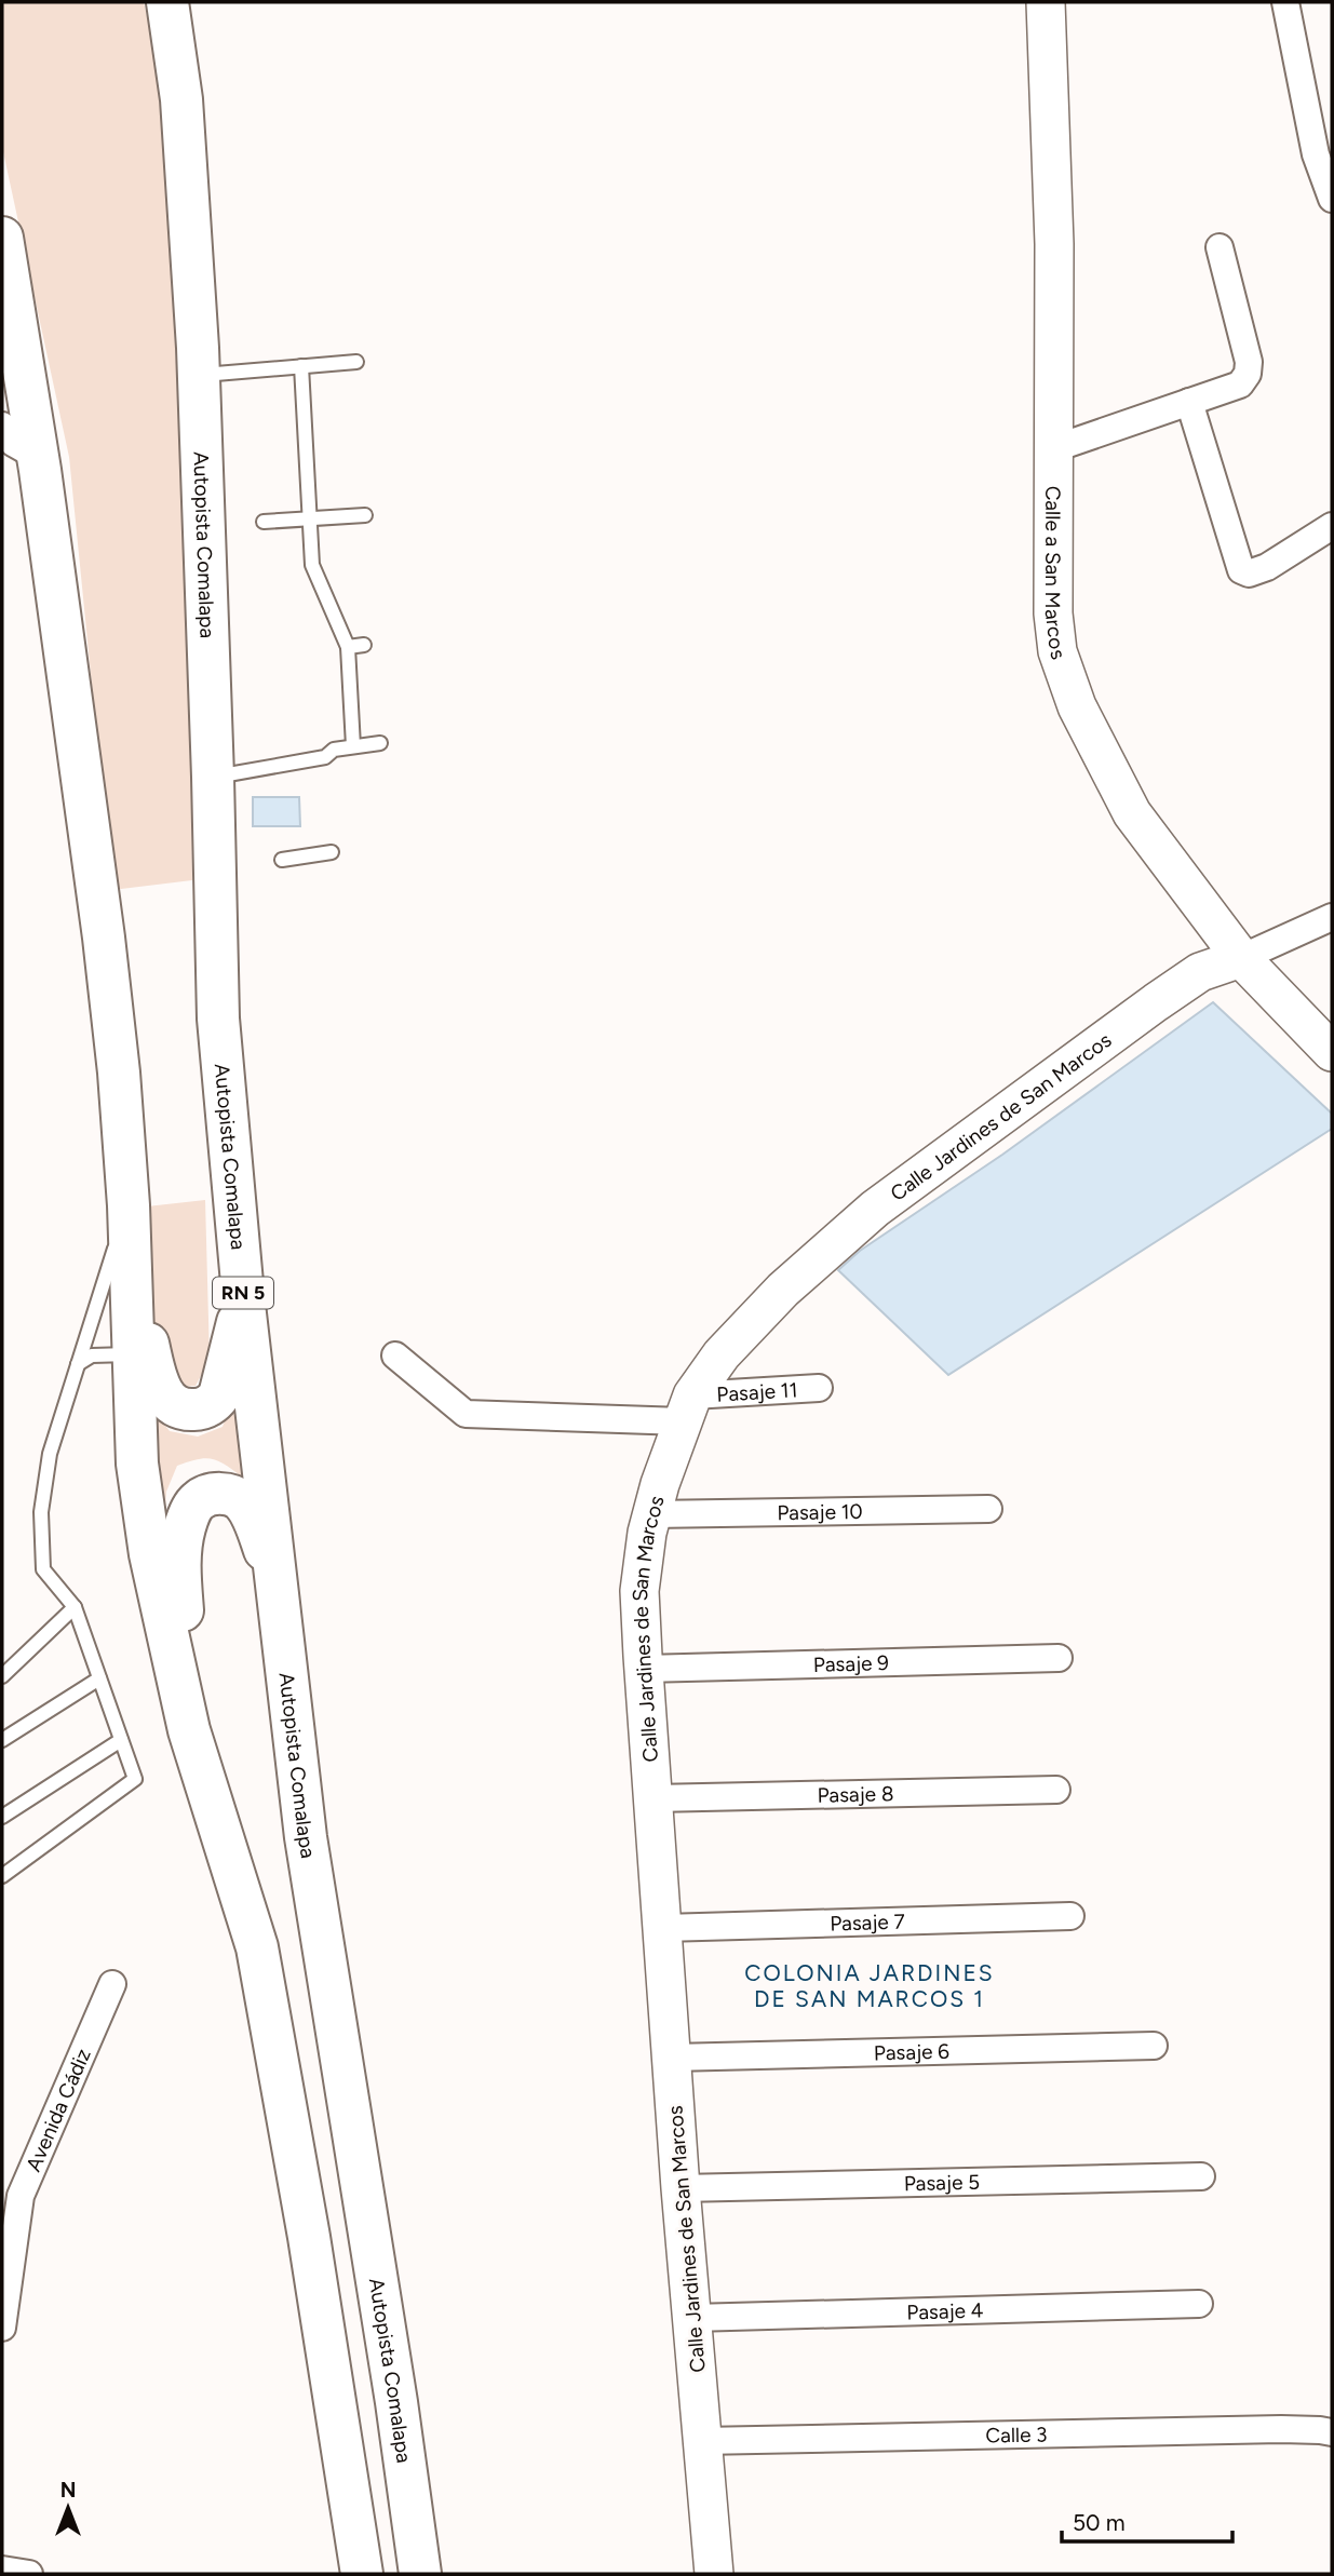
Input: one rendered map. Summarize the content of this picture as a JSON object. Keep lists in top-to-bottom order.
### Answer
{
  "streets": {
    "highway": ["Autopista Comalapa", "RN 5"],
    "main road": ["Calle a San Marcos", "Calle Jardines de San Marcos"],
    "street": [
      "Pasaje 11",
      "Pasaje 10",
      "Pasaje 9",
      "Pasaje 8",
      "Pasaje 7",
      "Pasaje 6",
      "Avenida Cádiz",
      "Pasaje 5",
      "Pasaje 4",
      "Calle 3"
    ]
  },
  "crossings": [
    ["Calle a San Marcos", "Calle Jardines de San Marcos"],
    ["Calle Jardines de San Marcos", "Pasaje 11"],
    ["Calle Jardines de San Marcos", "Pasaje 10"],
    ["Calle Jardines de San Marcos", "Pasaje 9"],
    ["Calle Jardines de San Marcos", "Pasaje 8"],
    ["Calle Jardines de San Marcos", "Pasaje 7"],
    ["Calle Jardines de San Marcos", "Pasaje 6"],
    ["Calle Jardines de San Marcos", "Pasaje 5"],
    ["Calle Jardines de San Marcos", "Pasaje 4"],
    ["Calle Jardines de San Marcos", "Calle 3"]
  ],
  "districts": ["COLONIA JARDINES DE SAN MARCOS 1"],
  "scale_bar": "50 m",
  "north": "top"
}
